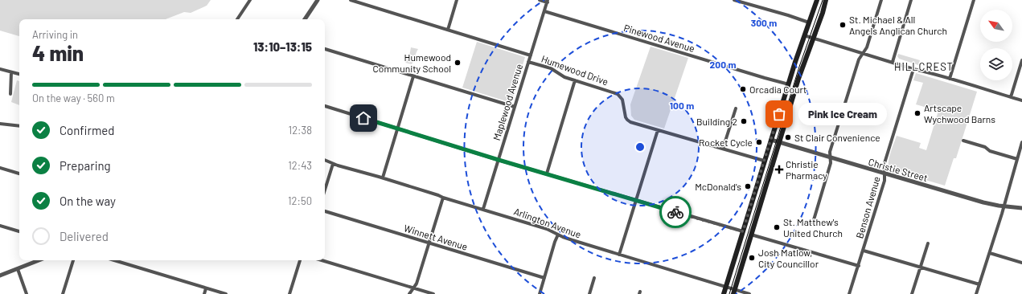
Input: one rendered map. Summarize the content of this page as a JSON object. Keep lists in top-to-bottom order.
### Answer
{
  "streets": {
    "street": [
      "Pinewood Avenue",
      "Humewood Drive",
      "Maplewood Avenue",
      "Christie Street",
      "Benson Avenue",
      "Arlington Avenue",
      "Winnett Avenue"
    ]
  },
  "crossings": [
    ["Pinewood Avenue", "Maplewood Avenue"],
    ["Humewood Drive", "Maplewood Avenue"],
    ["Maplewood Avenue", "Arlington Avenue"],
    ["Christie Street", "Benson Avenue"]
  ],
  "districts": ["HILLCREST"],
  "places": {
    "other": [
      "St. Michael & All Angels Anglican Church",
      "Humewood Community School",
      "Orcadia Court",
      "Artscape Wychwood Barns",
      "Pink Ice Cream",
      "Building 2",
      "St Clair Convenience",
      "Rocket Cycle",
      "McDonald's",
      "St. Matthew's United Church",
      "Josh Matlow, City Councillor"
    ],
    "health": ["Christie Pharmacy"]
  },
  "north": "top left",
  "page": {
    "heading": ["4 min", "Arriving in", "13:10–13:15"],
    "bar": "On the way · 560 m",
    "bubble": "Pink Ice Cream",
    "list": [
      ["Confirmed", "12:38"],
      ["Preparing", "12:43"],
      ["On the way", "12:50"],
      "Delivered"
    ]
  },
  "rings": ["300 m", "200 m", "100 m"]
}
